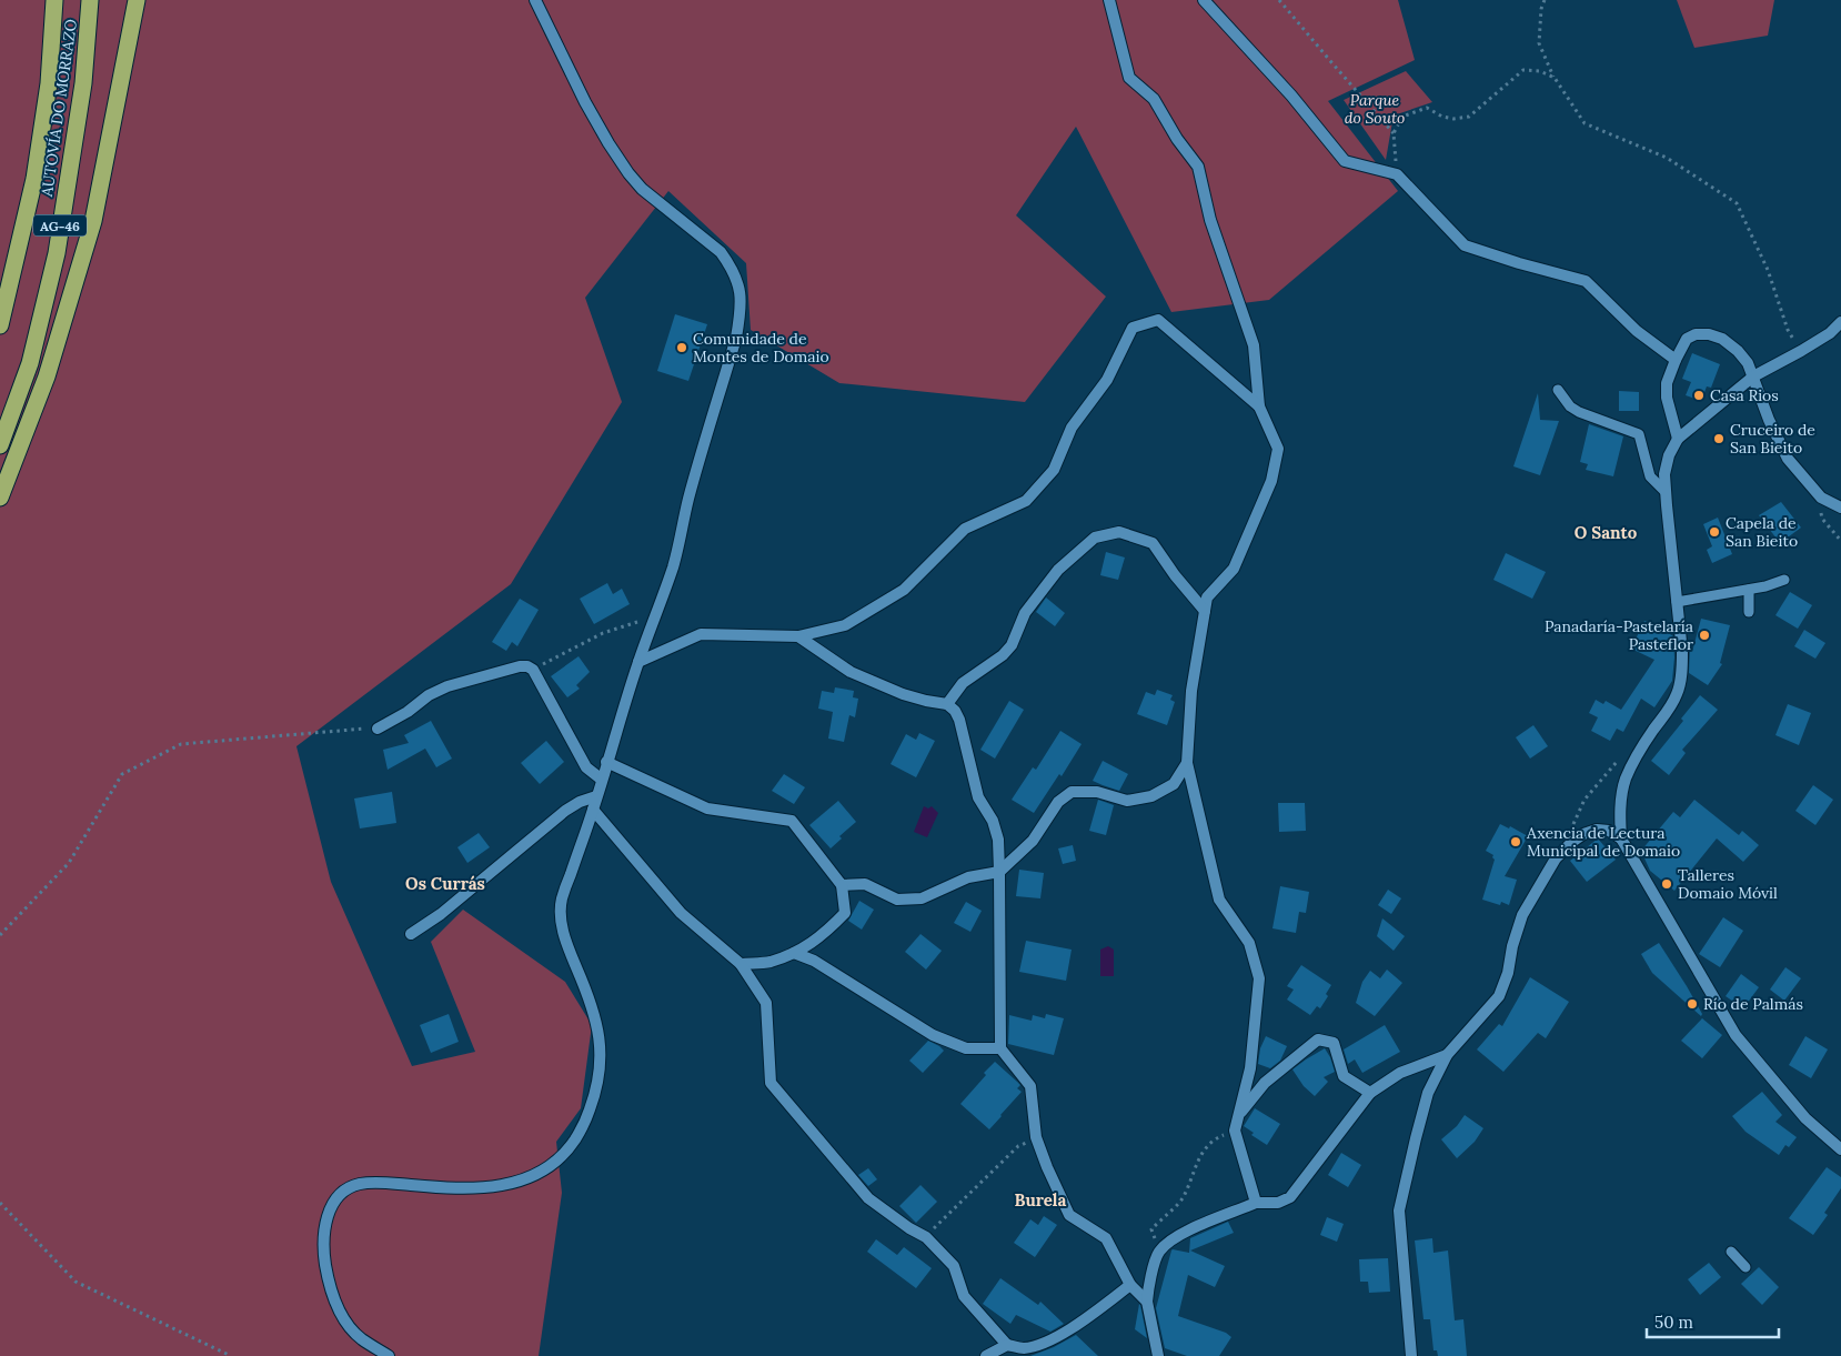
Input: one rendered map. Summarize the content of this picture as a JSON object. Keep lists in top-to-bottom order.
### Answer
{
  "streets": {
    "highway": ["AUTOVÍA DO MORRAZO", "AG-46"]
  },
  "districts": ["O Santo", "Os Currás", "Burela"],
  "parks": ["Parque do Souto"],
  "places": [
    "Comunidade de Montes de Domaio",
    "Casa Rios",
    "Cruceiro de San Bieito",
    "Capela de San Bieito",
    "Panadaría-Pastelaría Pasteflor",
    "Axencia de Lectura Municipal de Domaio",
    "Talleres Domaio Móvil",
    "Río de Palmás"
  ],
  "scale_bar": "50 m"
}
